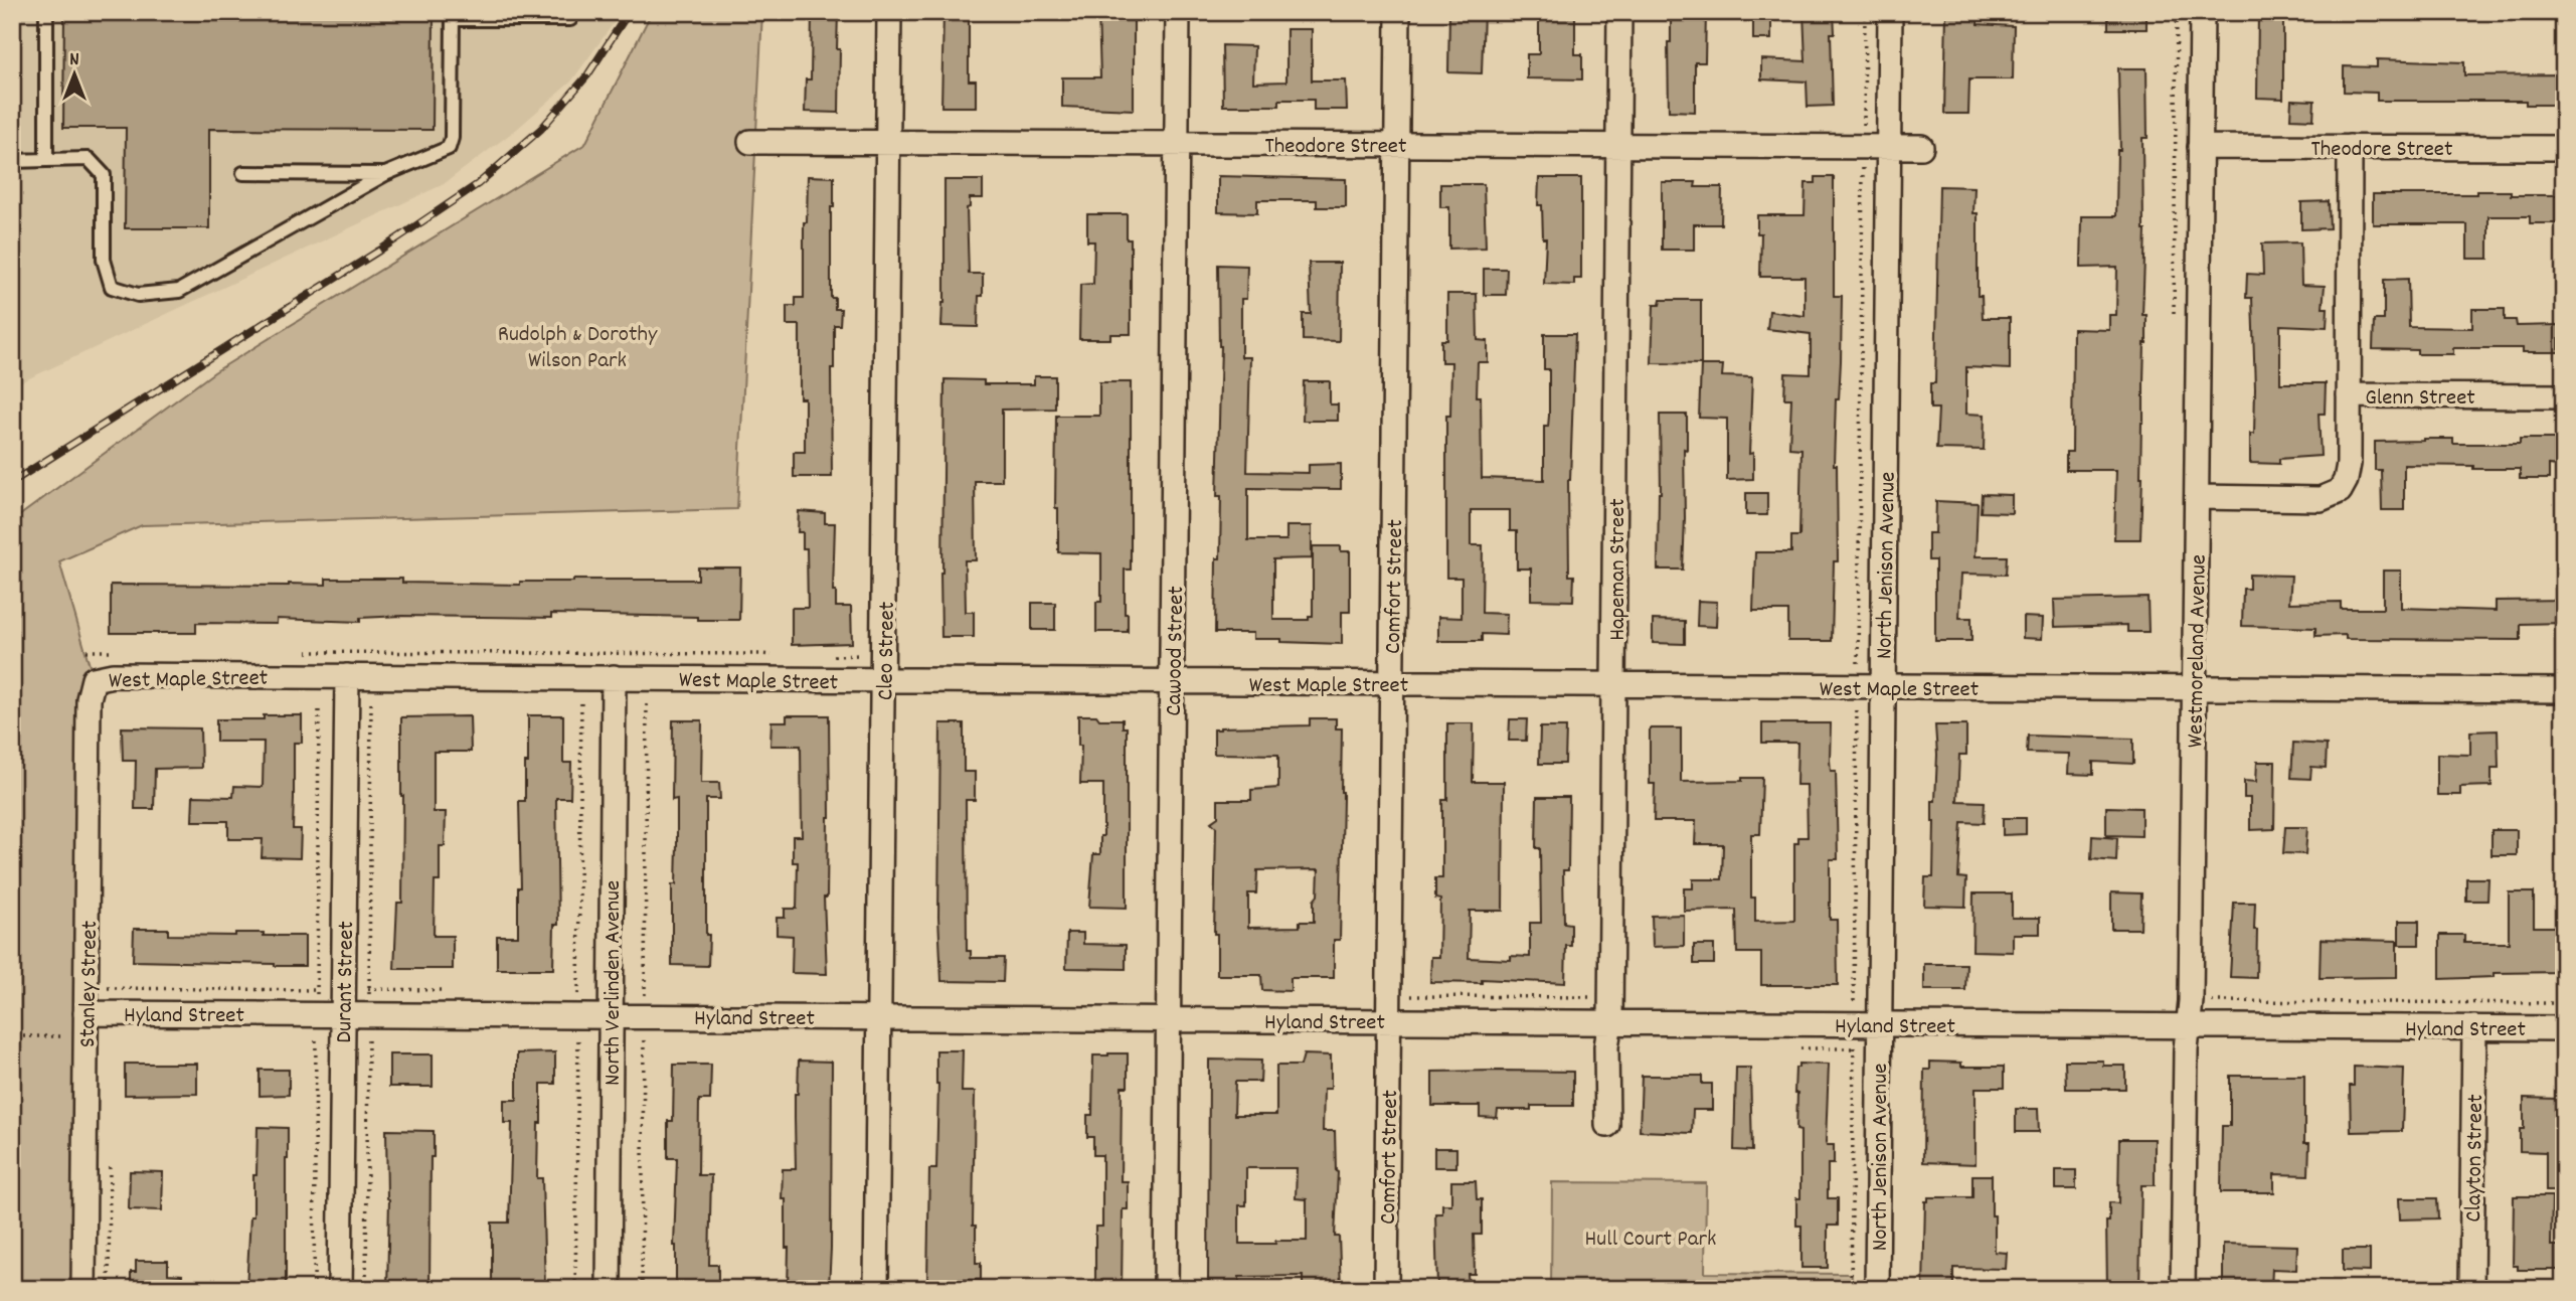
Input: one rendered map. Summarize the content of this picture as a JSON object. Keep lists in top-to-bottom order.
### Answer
{
  "streets": {
    "street": [
      "Theodore Street",
      "Glenn Street",
      "North Jenison Avenue",
      "Hapeman Street",
      "Comfort Street",
      "Cleo Street",
      "Cawood Street",
      "Westmoreland Avenue",
      "West Maple Street",
      "Durant Street",
      "North Verlinden Avenue",
      "Stanley Street",
      "Hyland Street",
      "Clayton Street"
    ]
  },
  "crossings": [
    ["Theodore Street", "North Jenison Avenue"],
    ["Theodore Street", "Hapeman Street"],
    ["Theodore Street", "Comfort Street"],
    ["Theodore Street", "Cleo Street"],
    ["Theodore Street", "Cawood Street"],
    ["Theodore Street", "Westmoreland Avenue"],
    ["Glenn Street", "Westmoreland Avenue"],
    ["North Jenison Avenue", "West Maple Street"],
    ["North Jenison Avenue", "Hyland Street"],
    ["Hapeman Street", "West Maple Street"],
    ["Hapeman Street", "Hyland Street"],
    ["Comfort Street", "West Maple Street"],
    ["Comfort Street", "Hyland Street"],
    ["Cleo Street", "West Maple Street"],
    ["Cleo Street", "Hyland Street"],
    ["Cawood Street", "West Maple Street"],
    ["Cawood Street", "Hyland Street"],
    ["Westmoreland Avenue", "West Maple Street"],
    ["Westmoreland Avenue", "Hyland Street"],
    ["West Maple Street", "Durant Street"],
    ["West Maple Street", "North Verlinden Avenue"],
    ["West Maple Street", "Stanley Street"],
    ["Durant Street", "Hyland Street"],
    ["North Verlinden Avenue", "Hyland Street"],
    ["Stanley Street", "Hyland Street"],
    ["Hyland Street", "Clayton Street"]
  ],
  "parks": ["Rudolph & Dorothy Wilson Park", "Hull Court Park"],
  "north": "top"
}
